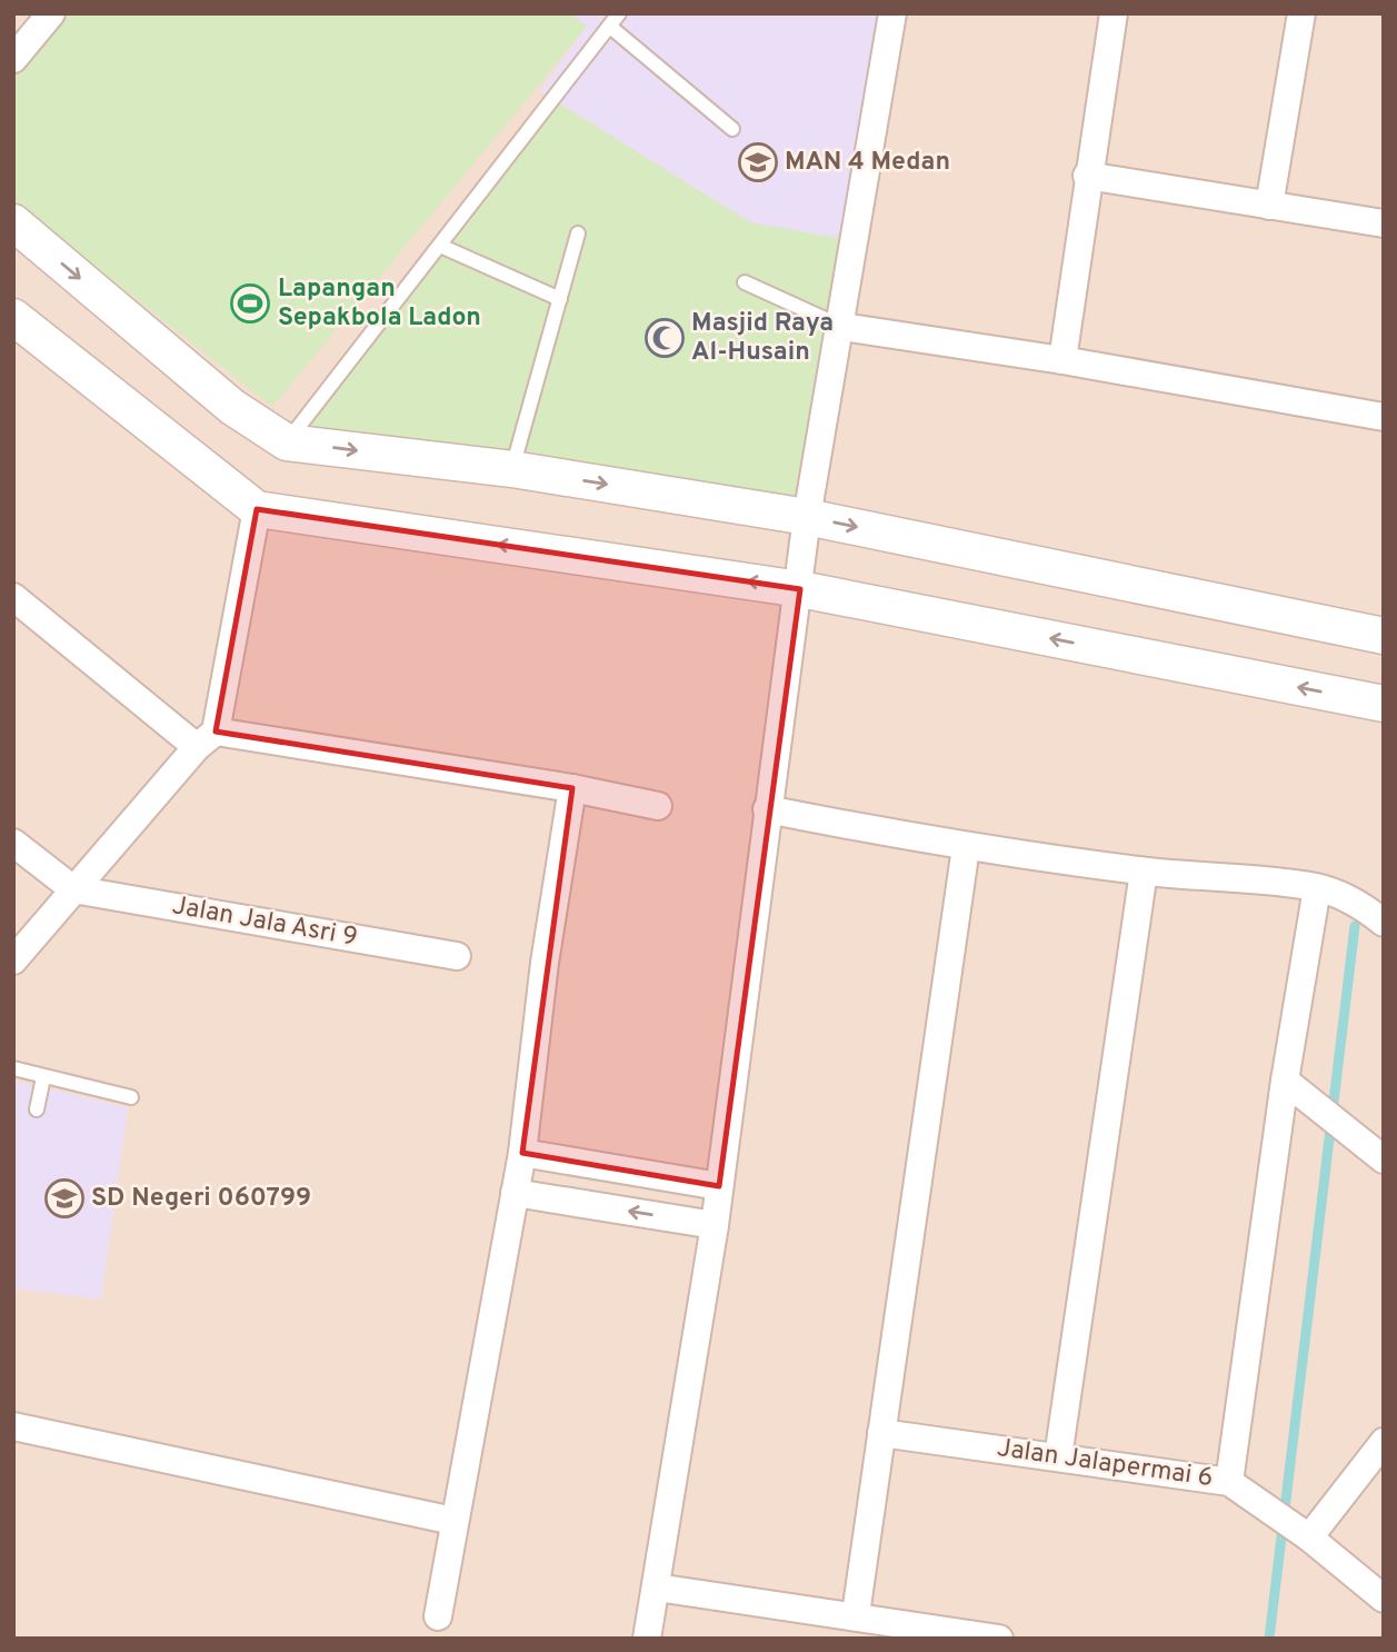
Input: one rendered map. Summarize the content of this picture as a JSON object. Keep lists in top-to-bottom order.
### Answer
{
  "streets": {
    "street": ["Jalan Jala Asri 9", "Jalan Jalapermai 6"]
  },
  "places": {
    "school or university": ["MAN 4 Medan", "SD Negeri 060799"],
    "sports": ["Lapangan Sepakbola Ladon"],
    "mosque": ["Masjid Raya Al-Husain"]
  }
}
